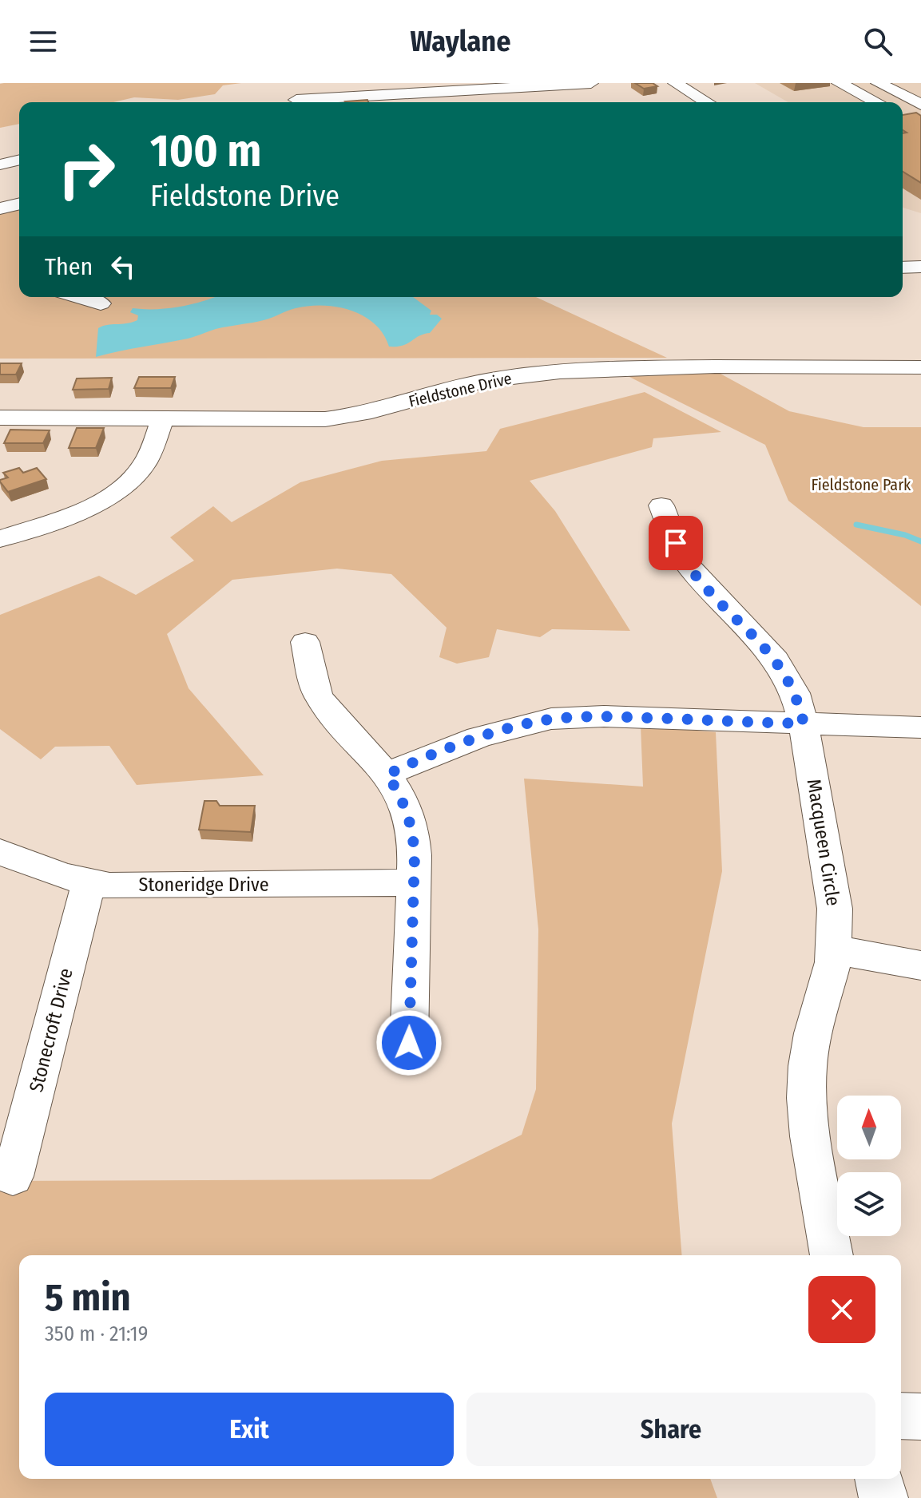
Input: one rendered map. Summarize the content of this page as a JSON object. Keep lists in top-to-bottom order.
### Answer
{
  "streets": {
    "street": [
      "Fieldstone Drive",
      "Macqueen Circle",
      "Stoneridge Drive",
      "Stonecroft Drive"
    ]
  },
  "crossings": [
    ["Stoneridge Drive", "Stonecroft Drive"]
  ],
  "parks": ["Fieldstone Park"],
  "north": "top",
  "page": {
    "header": "Waylane",
    "turn": ["100 m", "Fieldstone Drive"],
    "then": "Then",
    "heading": ["5 min", "350 m · 21:19"],
    "buttons": ["Exit", "Share"]
  }
}
